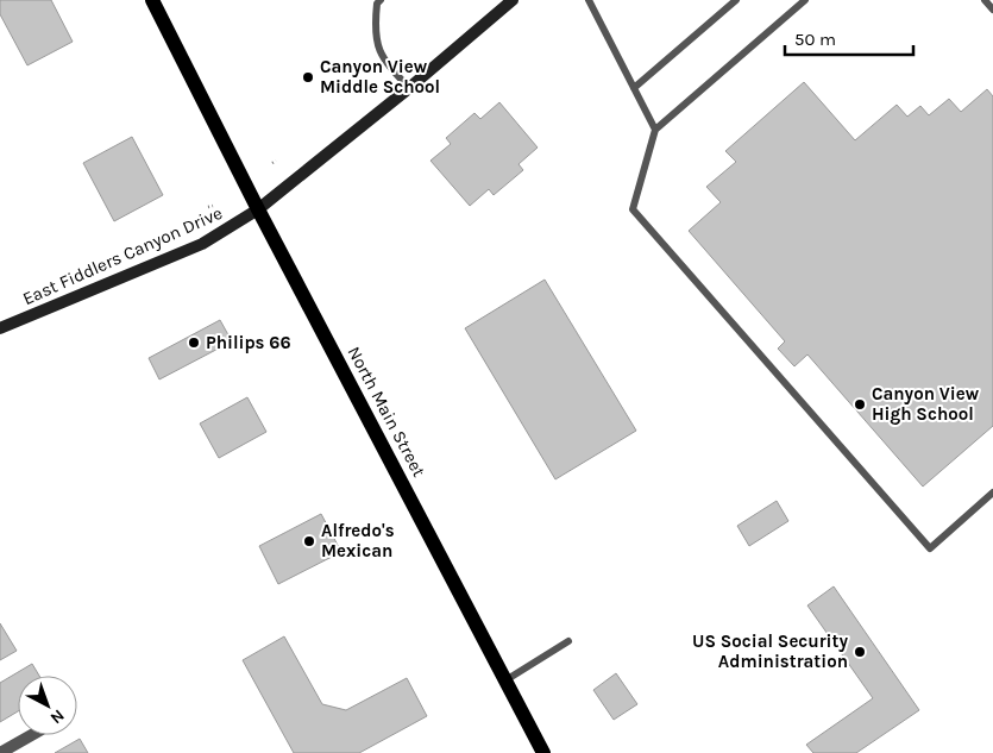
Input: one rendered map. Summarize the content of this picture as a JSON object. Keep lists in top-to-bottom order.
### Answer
{
  "streets": {
    "main road": ["North Main Street"],
    "street": ["East Fiddlers Canyon Drive"]
  },
  "crossings": [
    ["East Fiddlers Canyon Drive", "North Main Street"]
  ],
  "places": [
    "Canyon View Middle School",
    "Philips 66",
    "Canyon View High School",
    "Alfredo's Mexican",
    "US Social Security Administration"
  ],
  "scale_bar": "50 m",
  "north": "bottom right"
}
